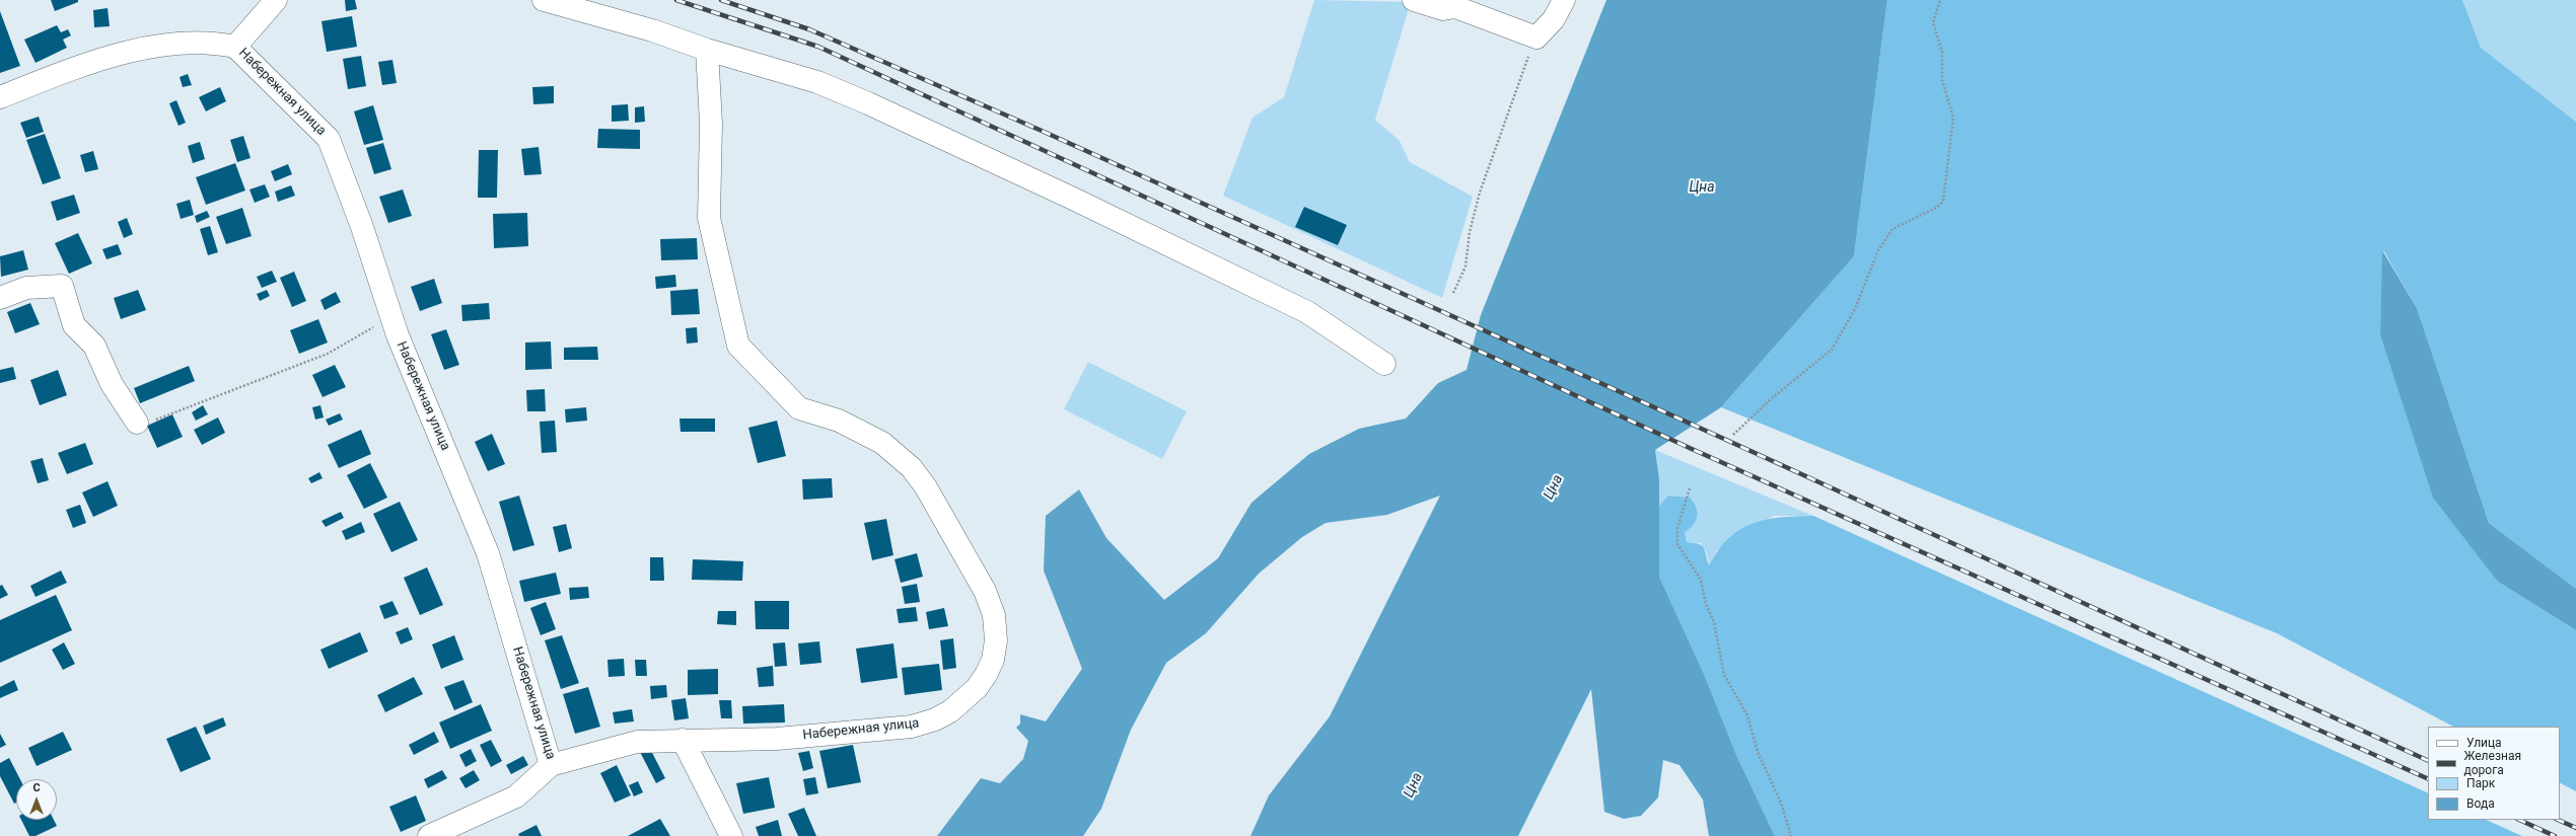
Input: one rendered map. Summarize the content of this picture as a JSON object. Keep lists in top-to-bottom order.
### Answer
{
  "streets": {
    "street": ["Набережная улица"]
  },
  "water": ["Цна"],
  "legend": [
    "Улица",
    "Железная дорога",
    "Парк",
    "Вода"
  ],
  "north": "top"
}
